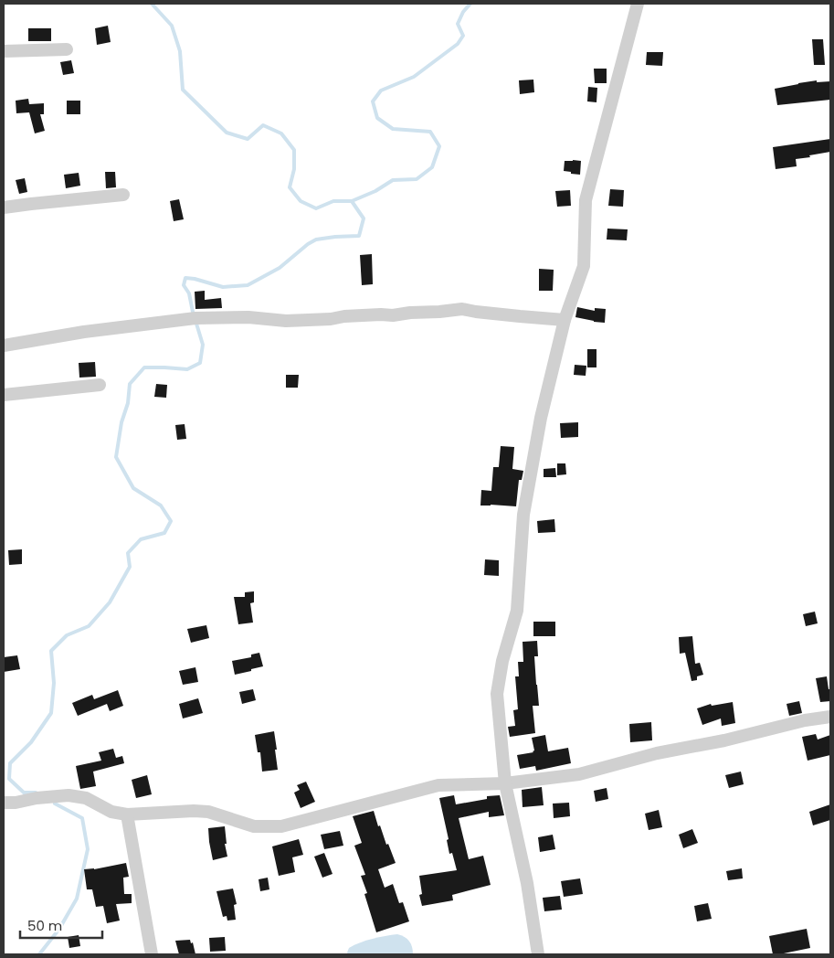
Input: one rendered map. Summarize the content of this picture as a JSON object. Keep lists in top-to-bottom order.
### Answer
{
  "scale_bar": "50 m"
}
